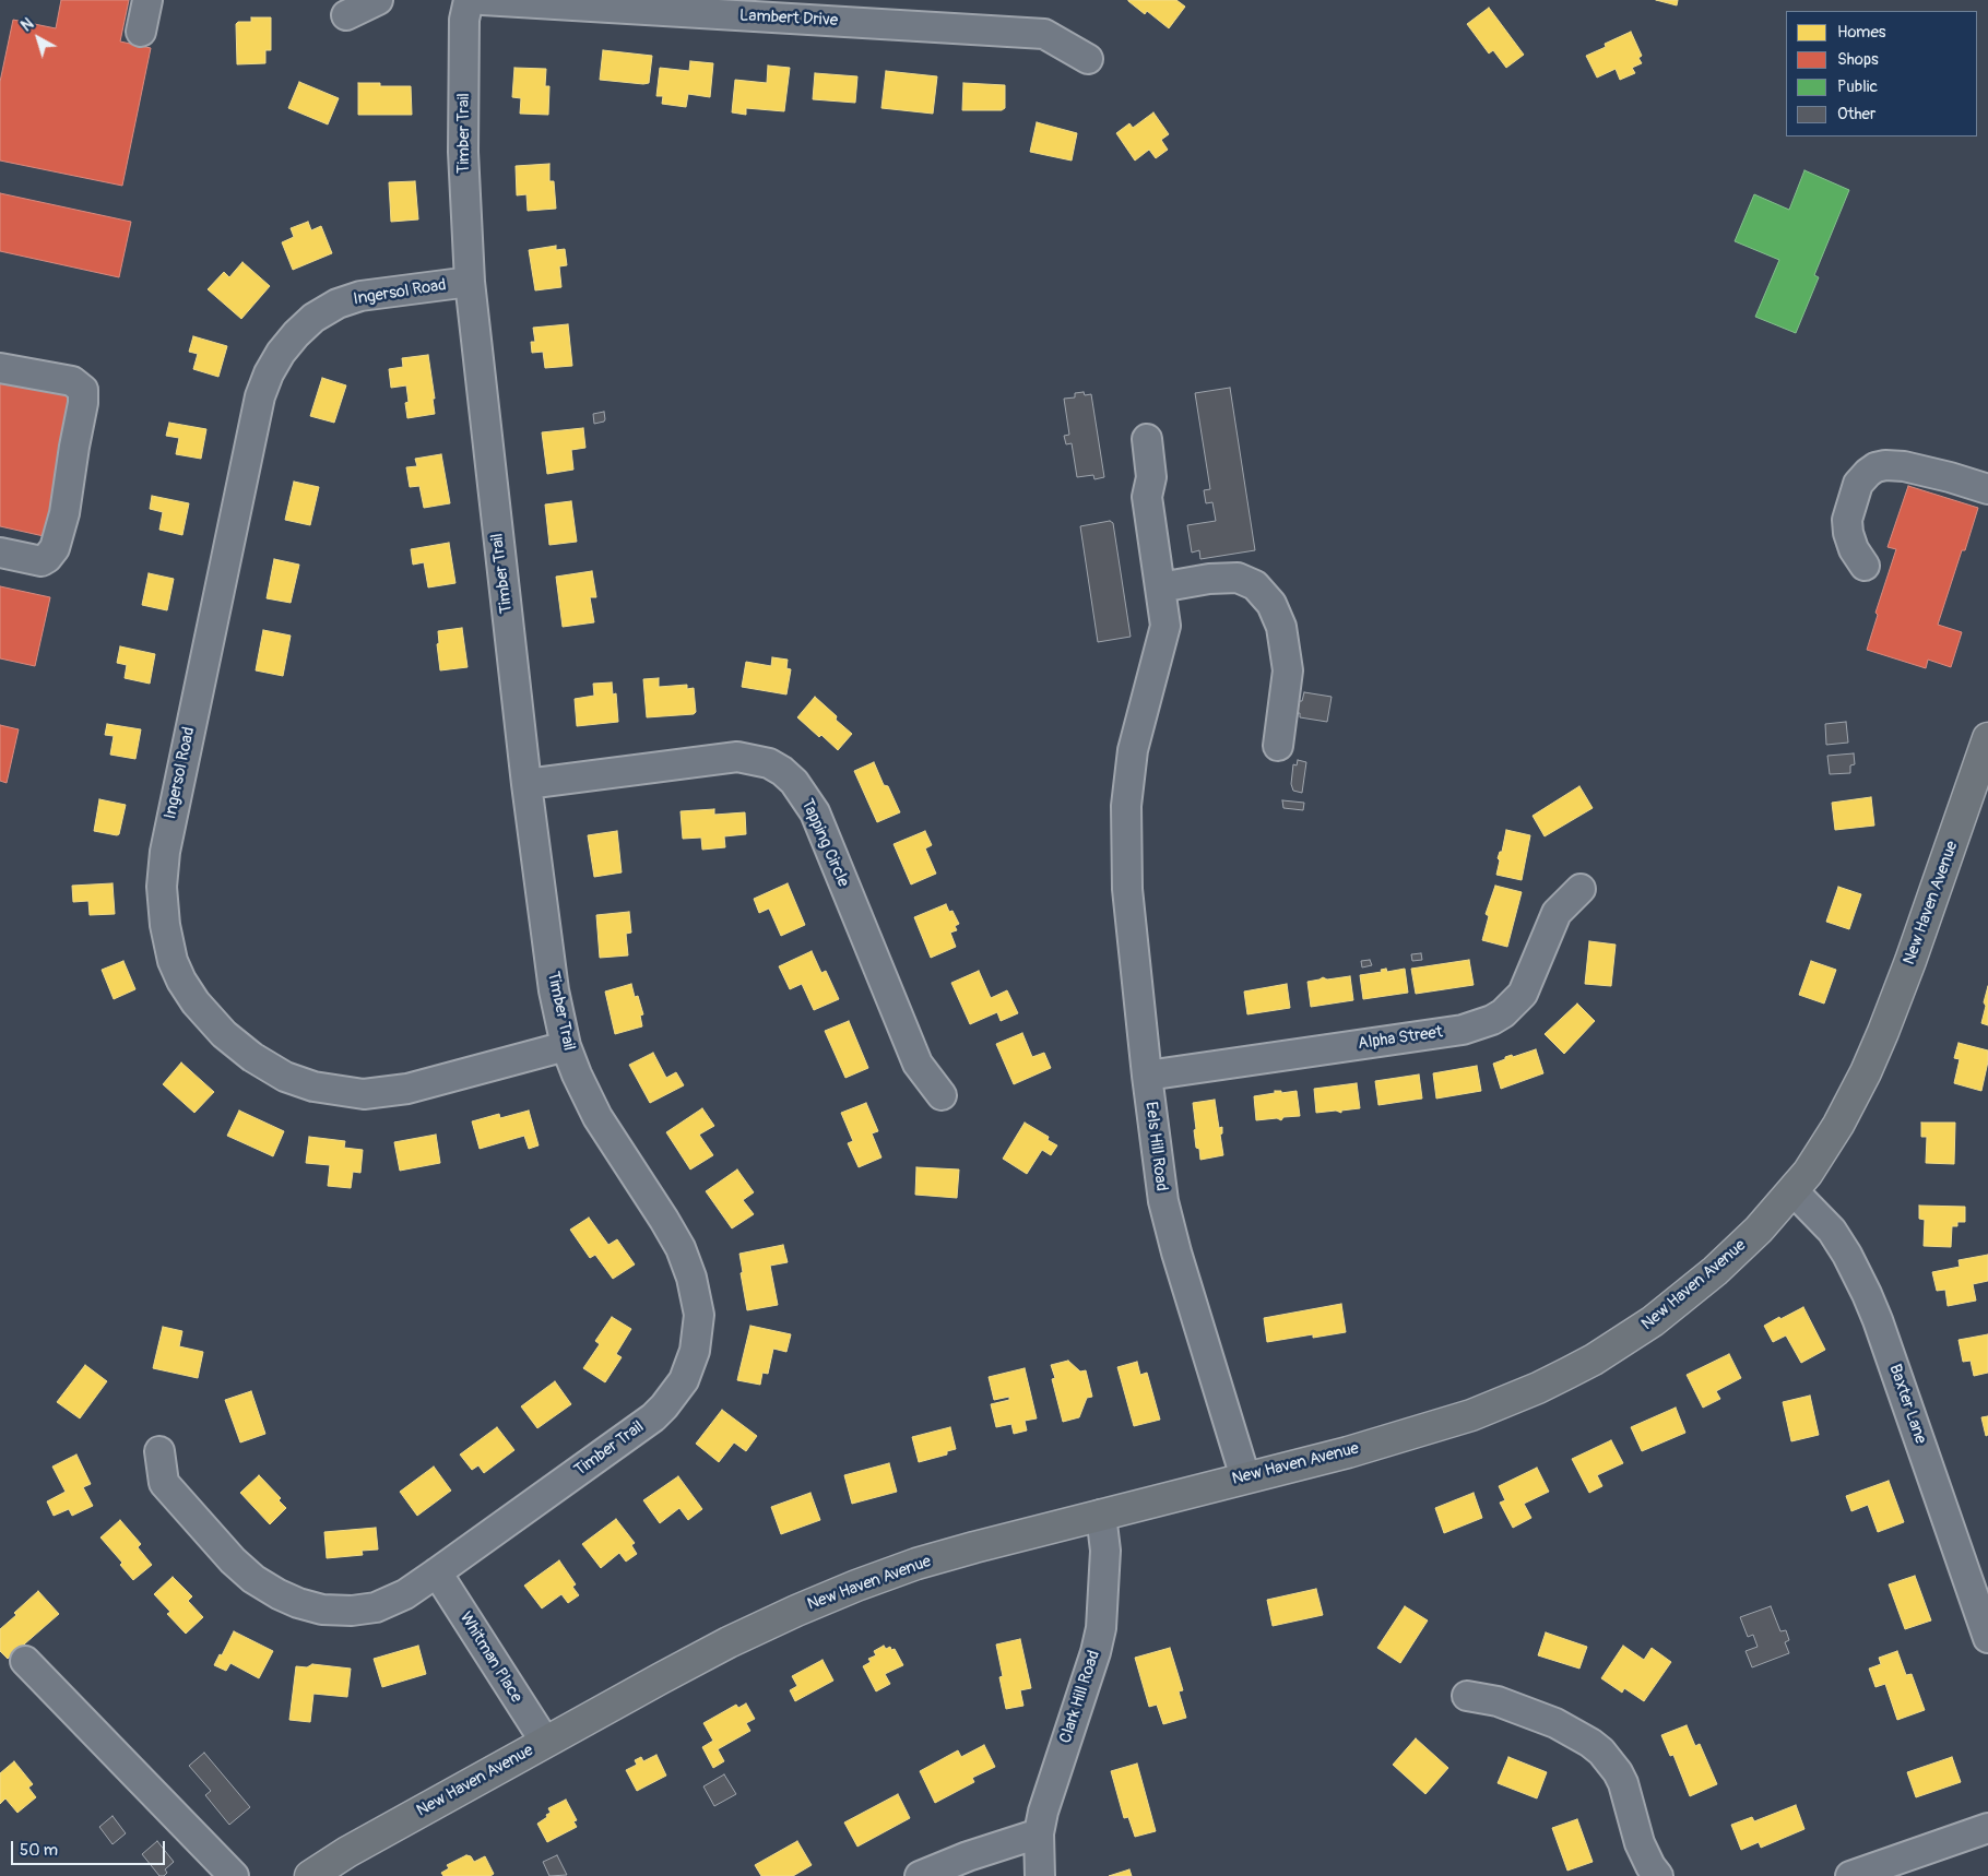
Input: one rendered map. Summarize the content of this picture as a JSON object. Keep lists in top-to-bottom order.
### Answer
{
  "streets": {
    "main road": ["New Haven Avenue"],
    "street": [
      "Lambert Drive",
      "Timber Trail",
      "Ingersol Road",
      "Tapping Circle",
      "Alpha Street",
      "Eels Hill Road",
      "Baxter Lane",
      "Whitman Place",
      "Clark Hill Road"
    ]
  },
  "crossings": [
    ["Timber Trail", "Ingersol Road"],
    ["Timber Trail", "Tapping Circle"],
    ["Timber Trail", "Whitman Place"],
    ["New Haven Avenue", "Eels Hill Road"],
    ["New Haven Avenue", "Baxter Lane"],
    ["New Haven Avenue", "Whitman Place"],
    ["New Haven Avenue", "Clark Hill Road"],
    ["Alpha Street", "Eels Hill Road"]
  ],
  "legend": [
    "Homes",
    "Shops",
    "Public",
    "Other"
  ],
  "scale_bar": "50 m",
  "north": "top left"
}
